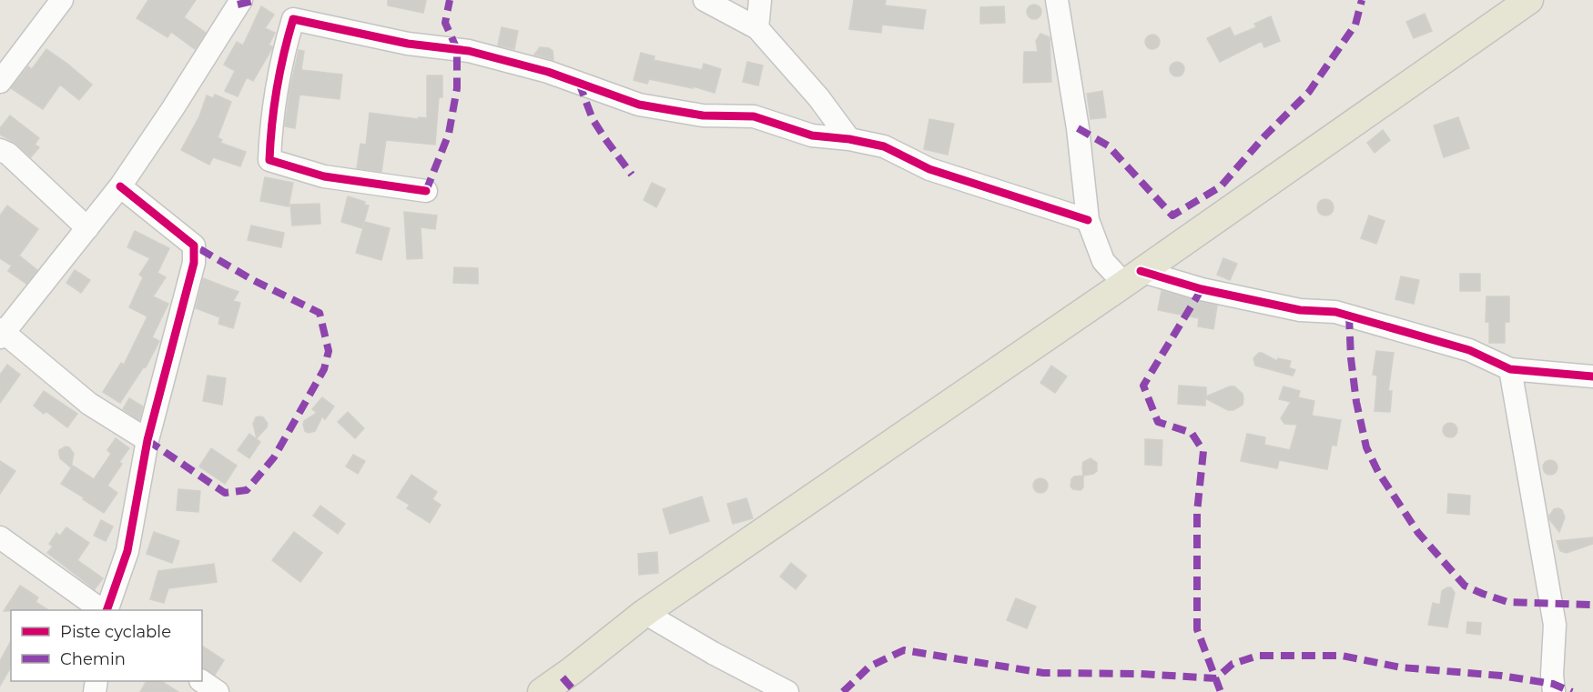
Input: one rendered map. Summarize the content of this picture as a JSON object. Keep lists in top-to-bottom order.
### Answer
{
  "legend": ["Piste cyclable", "Chemin"]
}
